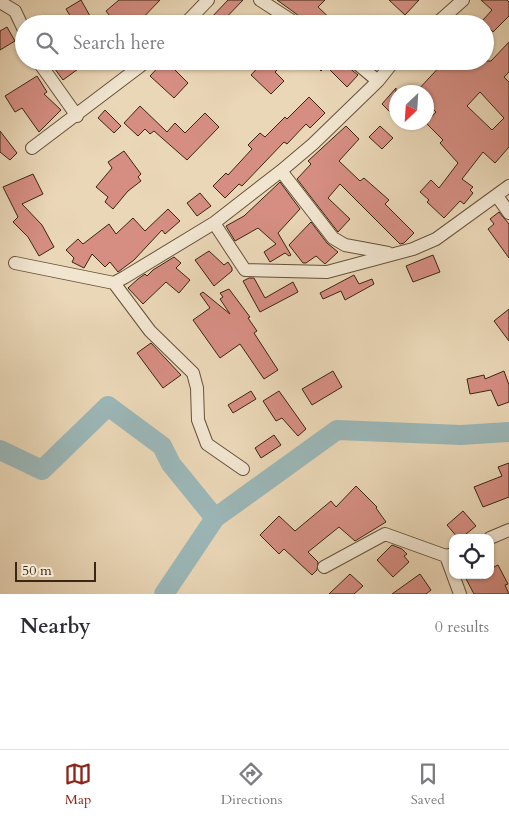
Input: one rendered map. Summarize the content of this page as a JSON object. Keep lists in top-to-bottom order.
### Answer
{
  "scale_bar": "50 m",
  "north": "bottom left",
  "page": {
    "search": "Search here",
    "scale": "50 m",
    "heading": ["Nearby", "0 results"],
    "nav": ["Map", "Directions", "Saved"]
  }
}
